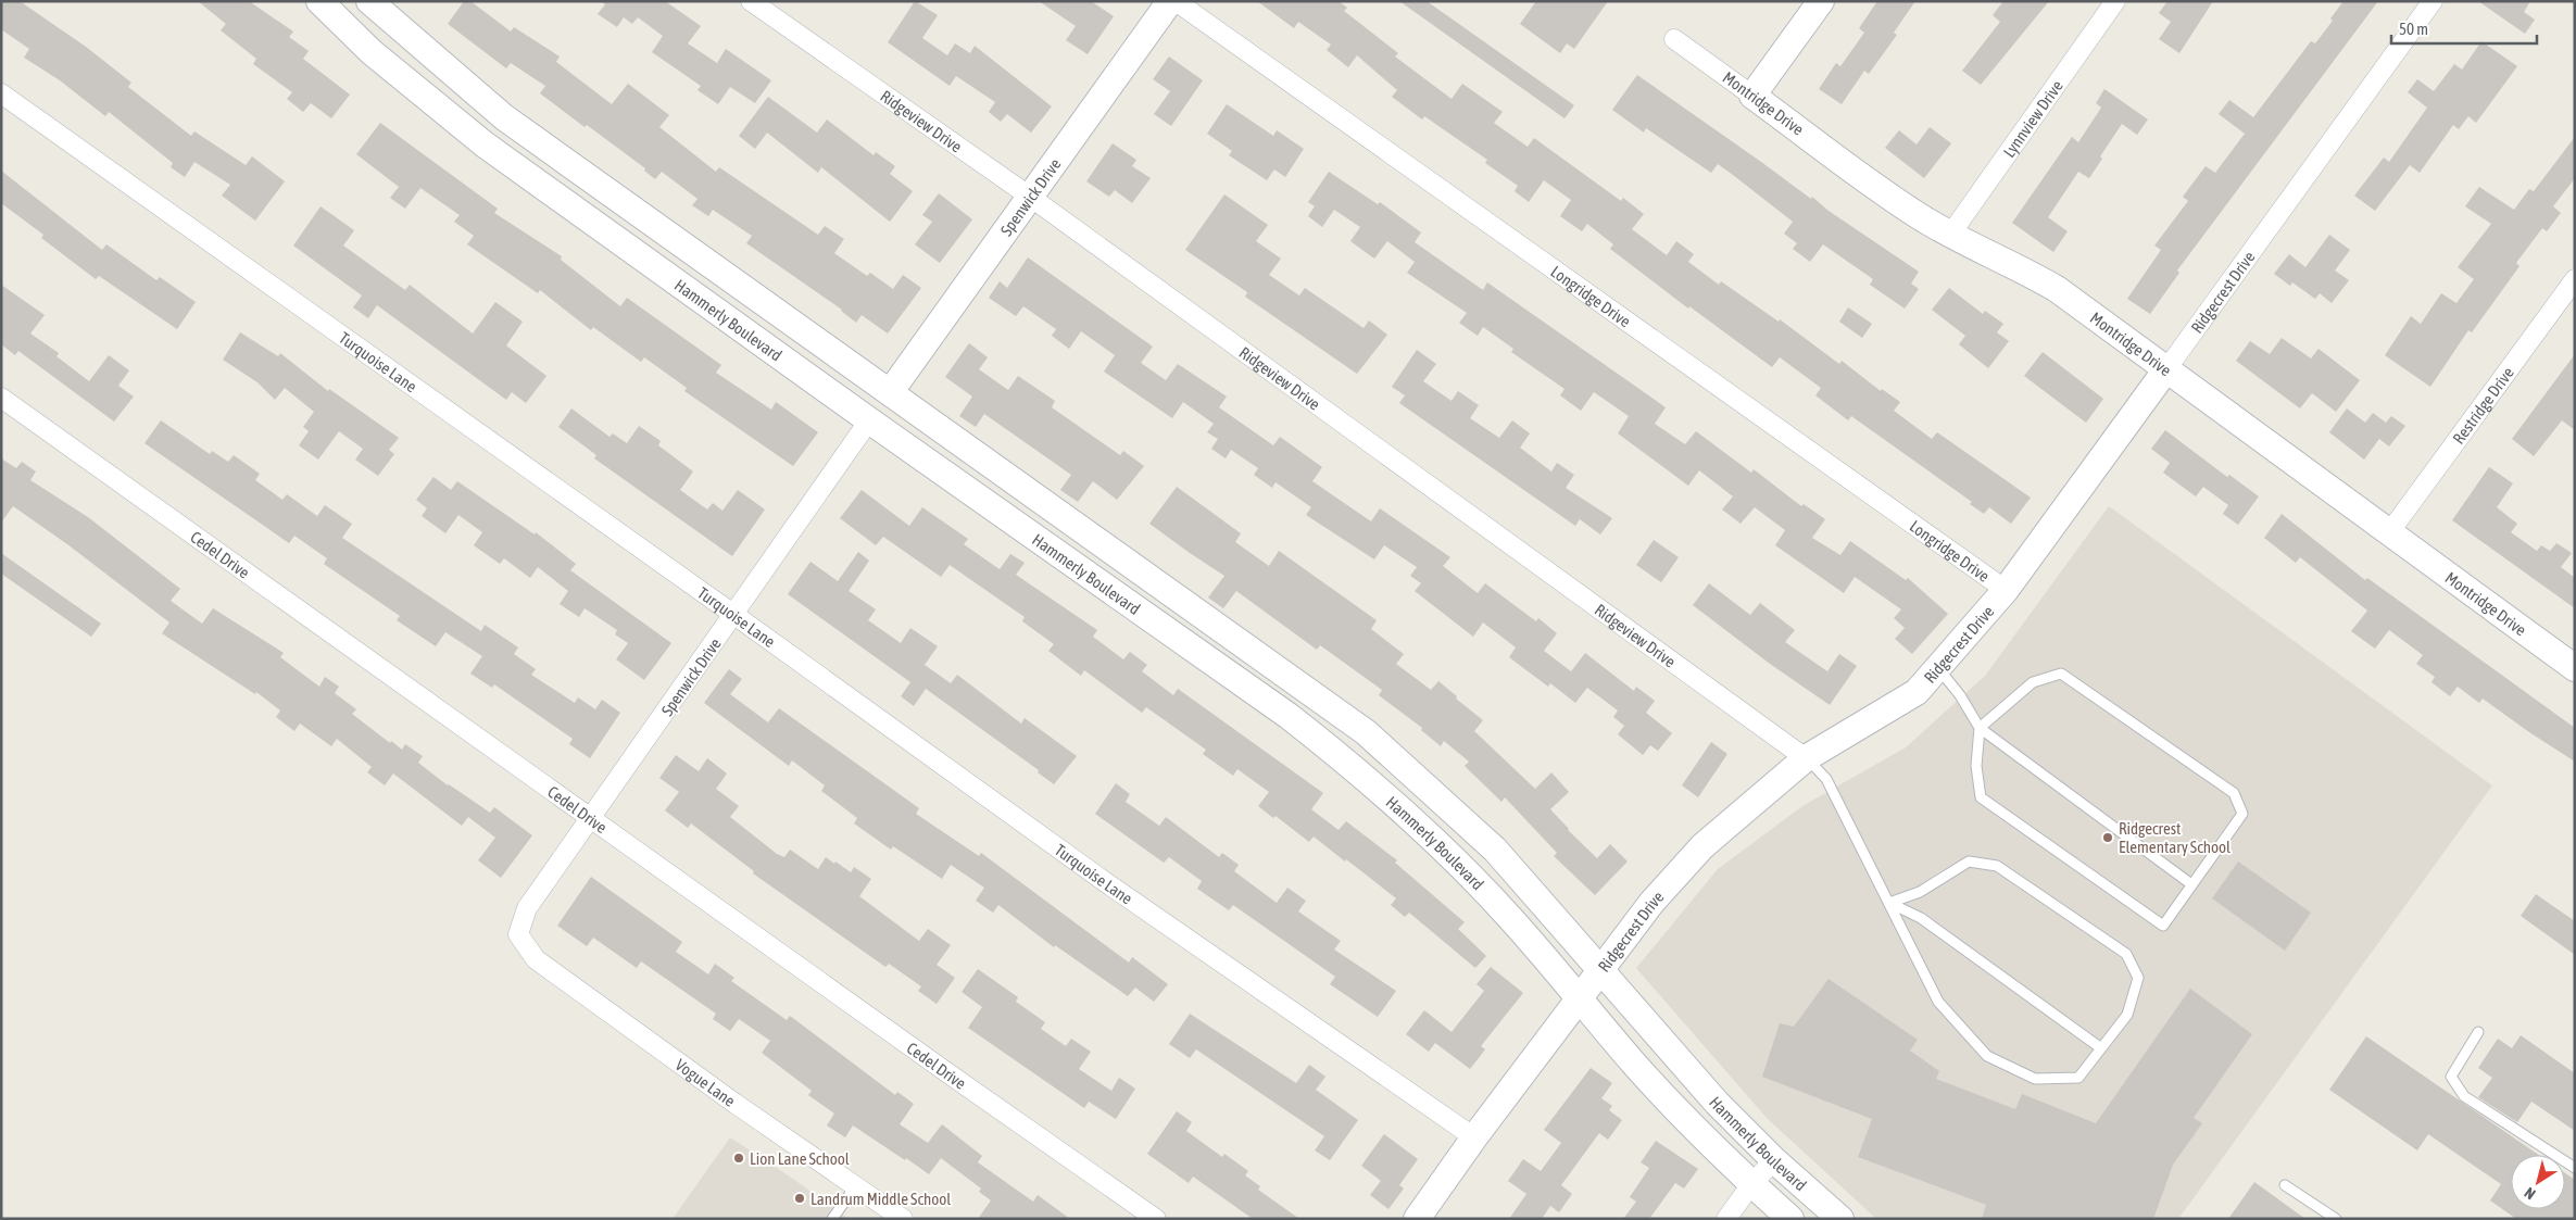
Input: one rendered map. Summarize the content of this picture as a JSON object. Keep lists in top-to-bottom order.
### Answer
{
  "streets": {
    "main road": [
      "Montridge Drive",
      "Spenwick Drive",
      "Ridgecrest Drive",
      "Hammerly Boulevard"
    ],
    "street": [
      "Lynnview Drive",
      "Ridgeview Drive",
      "Longridge Drive",
      "Turquoise Lane",
      "Restridge Drive",
      "Cedel Drive",
      "Vogue Lane"
    ]
  },
  "crossings": [
    ["Montridge Drive", "Lynnview Drive"],
    ["Montridge Drive", "Ridgecrest Drive"],
    ["Montridge Drive", "Restridge Drive"],
    ["Ridgeview Drive", "Spenwick Drive"],
    ["Ridgeview Drive", "Ridgecrest Drive"],
    ["Spenwick Drive", "Hammerly Boulevard"],
    ["Spenwick Drive", "Turquoise Lane"],
    ["Spenwick Drive", "Cedel Drive"],
    ["Spenwick Drive", "Vogue Lane"],
    ["Ridgecrest Drive", "Longridge Drive"],
    ["Ridgecrest Drive", "Hammerly Boulevard"],
    ["Ridgecrest Drive", "Turquoise Lane"]
  ],
  "places": ["Ridgecrest Elementary School", "Lion Lane School", "Landrum Middle School"],
  "scale_bar": "50 m",
  "north": "bottom left"
}
